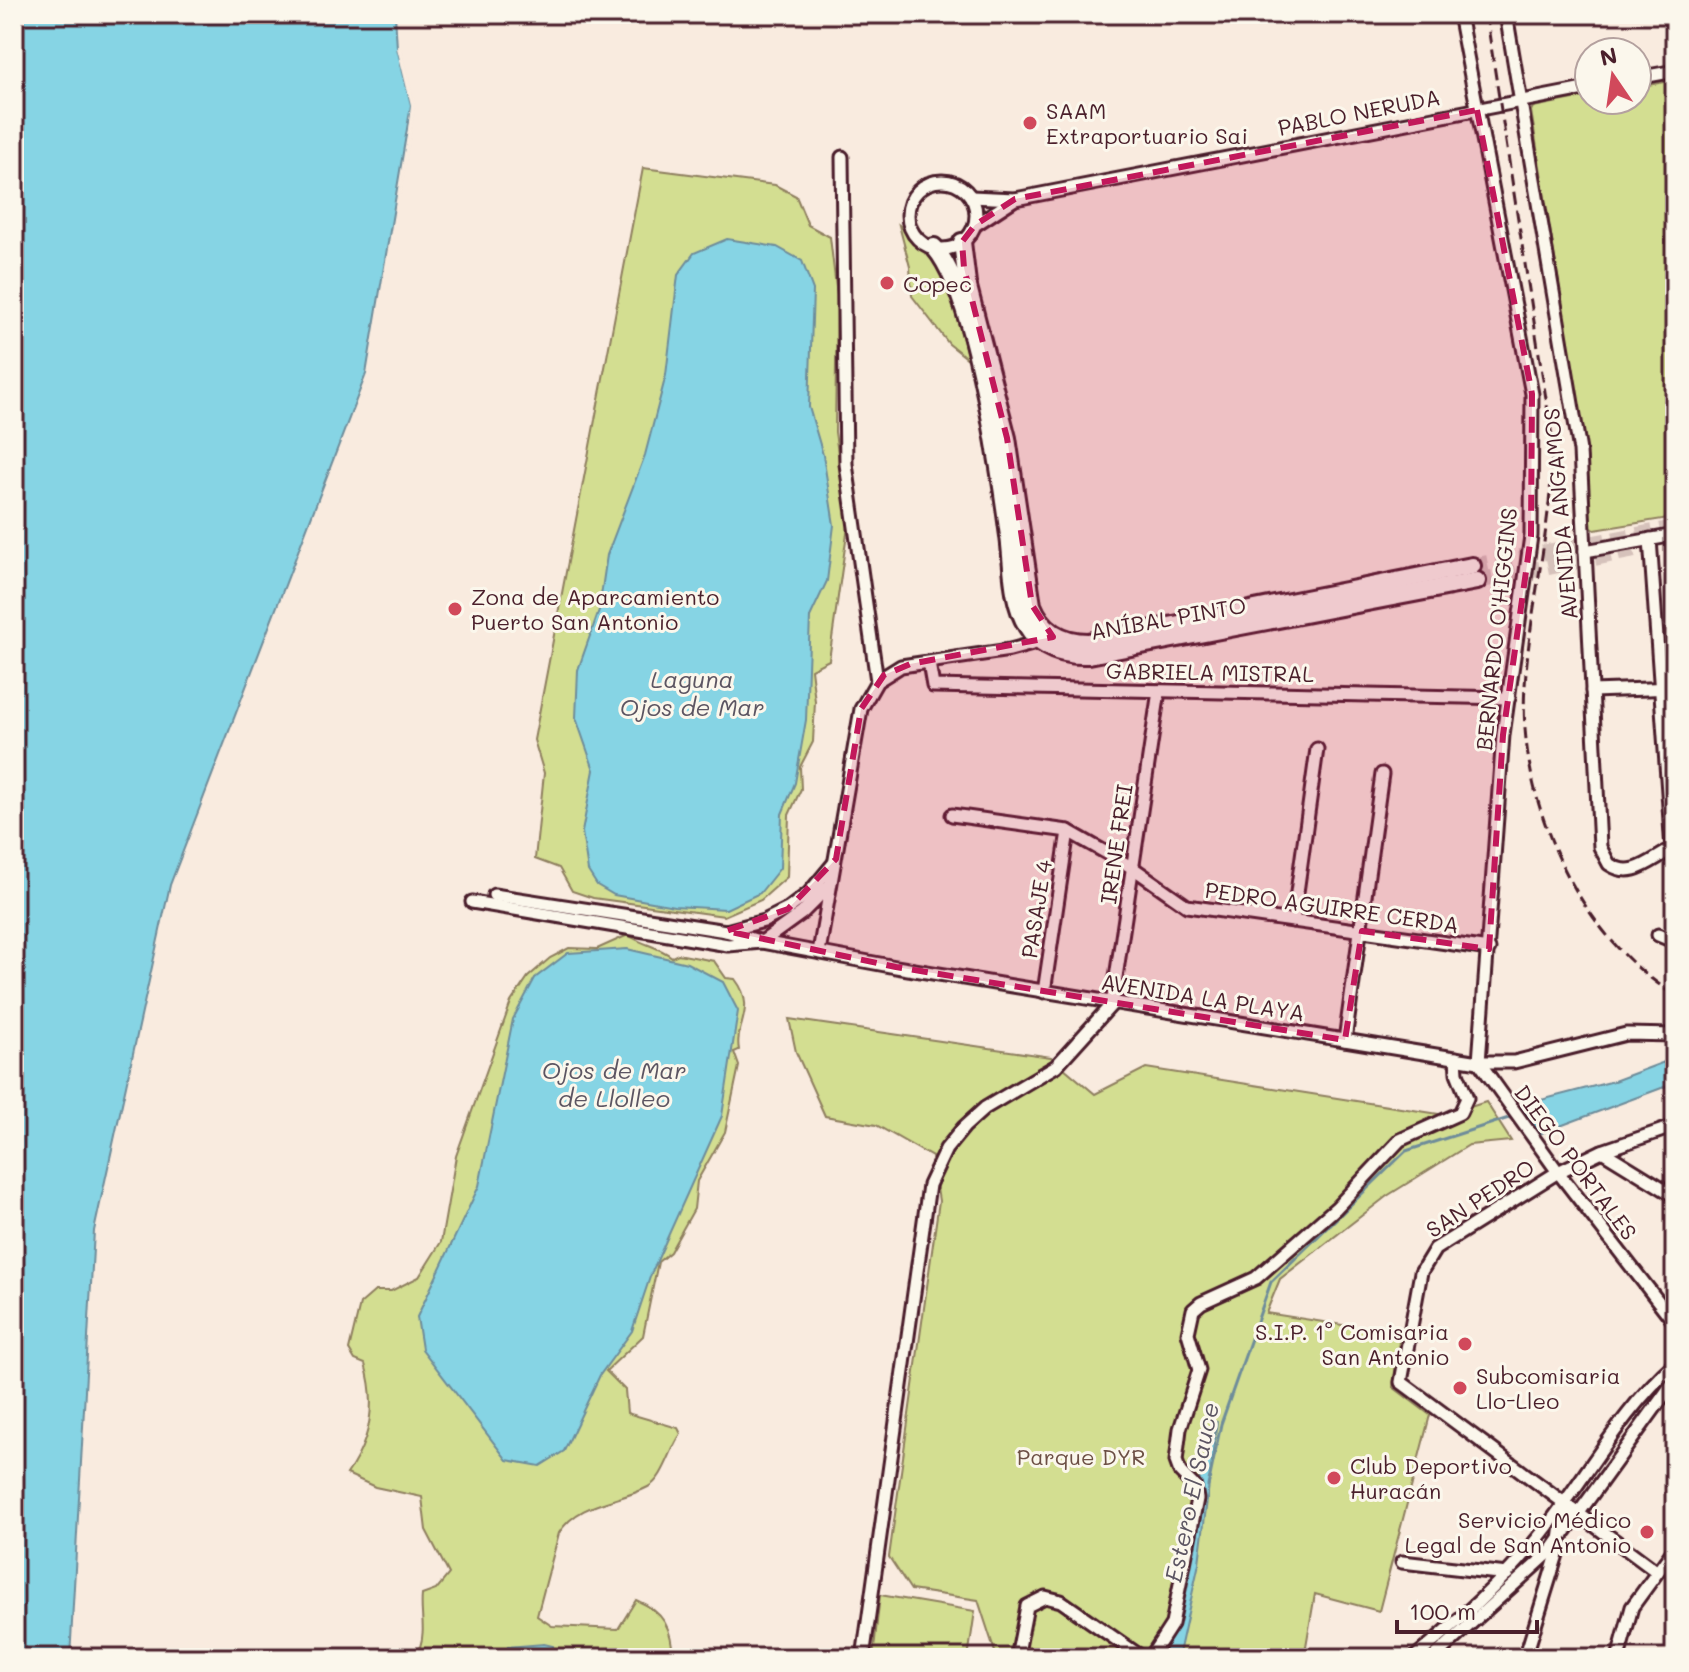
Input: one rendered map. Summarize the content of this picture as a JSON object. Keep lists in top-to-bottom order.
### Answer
{
  "streets": {
    "highway": ["ANÍBAL PINTO"],
    "street": [
      "PABLO NERUDA",
      "AVENIDA ANGAMOS",
      "BERNARDO O'HIGGINS",
      "GABRIELA MISTRAL",
      "IRENE FREI",
      "PEDRO AGUIRRE CERDA",
      "PASAJE 4",
      "AVENIDA LA PLAYA",
      "DIEGO PORTALES",
      "SAN PEDRO"
    ]
  },
  "crossings": [
    ["PABLO NERUDA", "AVENIDA ANGAMOS"],
    ["PABLO NERUDA", "BERNARDO O'HIGGINS"],
    ["BERNARDO O'HIGGINS", "GABRIELA MISTRAL"],
    ["BERNARDO O'HIGGINS", "PEDRO AGUIRRE CERDA"],
    ["BERNARDO O'HIGGINS", "AVENIDA LA PLAYA"],
    ["BERNARDO O'HIGGINS", "DIEGO PORTALES"],
    ["GABRIELA MISTRAL", "IRENE FREI"],
    ["IRENE FREI", "PEDRO AGUIRRE CERDA"],
    ["IRENE FREI", "AVENIDA LA PLAYA"],
    ["PEDRO AGUIRRE CERDA", "PASAJE 4"],
    ["PASAJE 4", "AVENIDA LA PLAYA"],
    ["AVENIDA LA PLAYA", "DIEGO PORTALES"],
    ["DIEGO PORTALES", "SAN PEDRO"]
  ],
  "water": ["Laguna Ojos de Mar", "Ojos de Mar de Llolleo", "Estero El Sauce"],
  "parks": ["Parque DYR"],
  "places": [
    "SAAM Extraportuario Sai",
    "Copec",
    "Zona de Aparcamiento Puerto San Antonio",
    "S.I.P. 1° Comisaria San Antonio",
    "Subcomisaria Llo-Lleo",
    "Club Deportivo Huracán",
    "Servicio Médico Legal de San Antonio"
  ],
  "scale_bar": "100 m",
  "north": "top"
}
